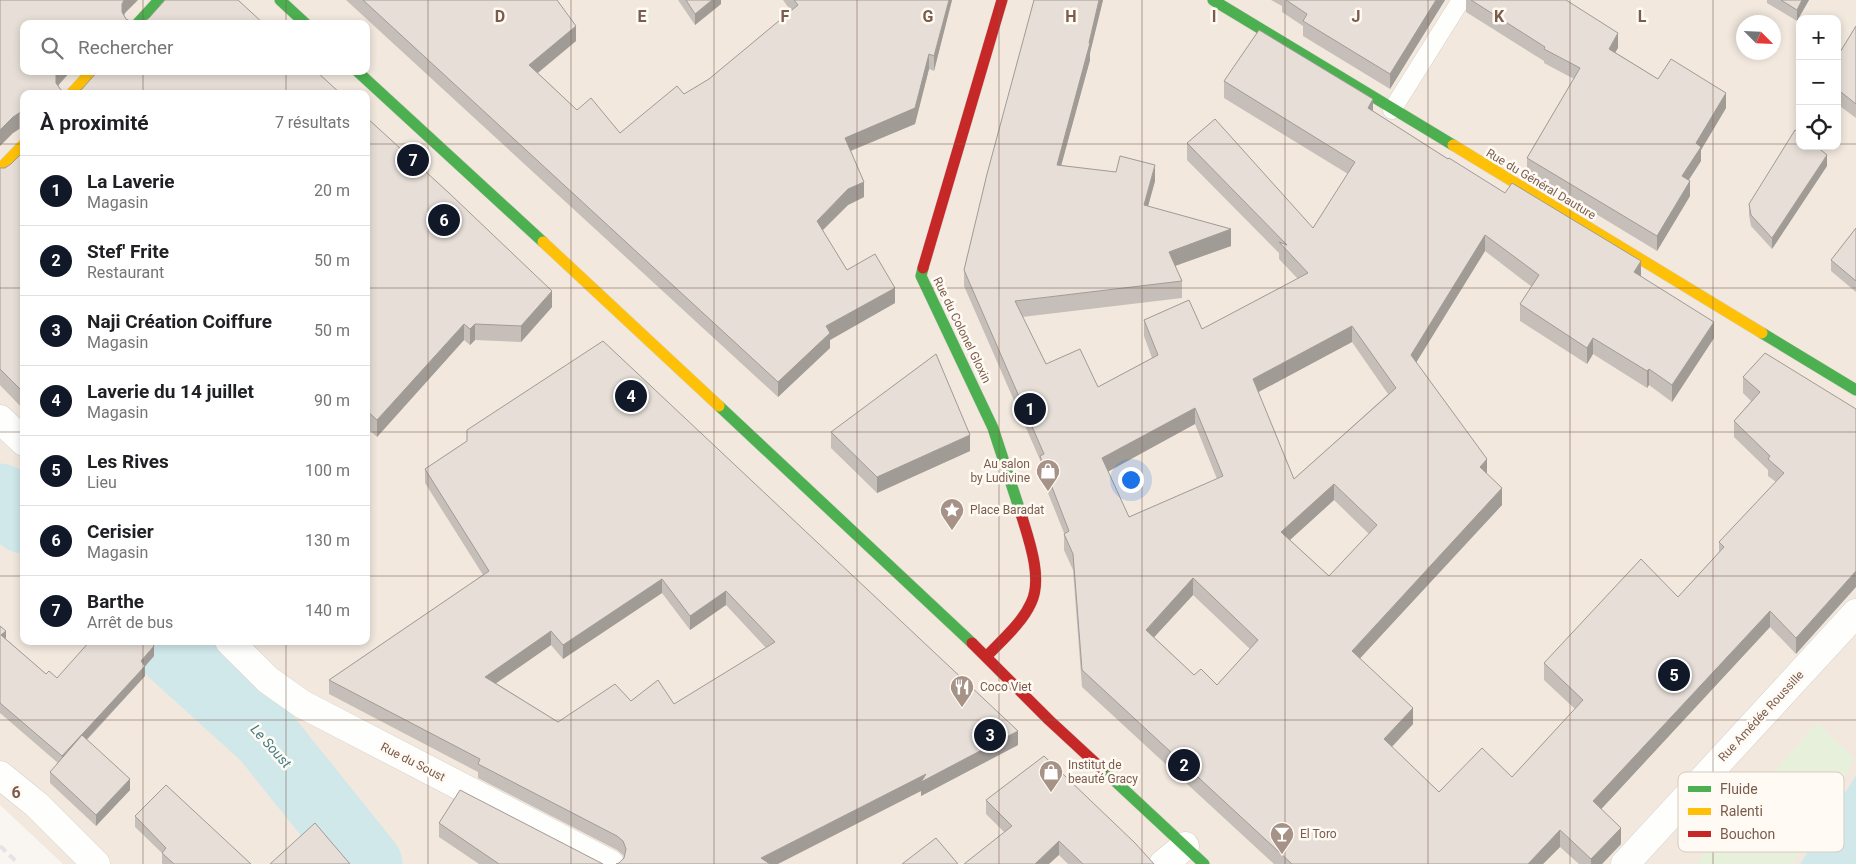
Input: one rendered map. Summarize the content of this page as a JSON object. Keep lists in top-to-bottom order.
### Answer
{
  "streets": {
    "street": [
      "Rue du Général Dauture",
      "Rue du Colonel Gloxin",
      "Rue Amédée Roussille",
      "Rue du Soust"
    ]
  },
  "water": ["Le Soust"],
  "places": {
    "shop": ["Au salon by Ludivine", "Institut de beauté Gracy"],
    "place": ["Place Baradat"],
    "restaurant": ["Coco Viet"],
    "bar": ["El Toro"]
  },
  "legend": ["Fluide", "Ralenti", "Bouchon"],
  "north": "bottom right",
  "page": {
    "map_buttons": ["+", "−"],
    "search": "Rechercher",
    "heading": ["À proximité", "7 résultats"],
    "pins": [
      "7",
      "6",
      "4",
      "1",
      "5",
      "3",
      "2"
    ],
    "list": [
      {
        "mark": "1",
        "name": "La Laverie",
        "note": "Magasin",
        "value": "20 m"
      },
      {
        "mark": "2",
        "name": "Stef' Frite",
        "note": "Restaurant",
        "value": "50 m"
      },
      {
        "mark": "3",
        "name": "Naji Création Coiffure",
        "note": "Magasin",
        "value": "50 m"
      },
      {
        "mark": "4",
        "name": "Laverie du 14 juillet",
        "note": "Magasin",
        "value": "90 m"
      },
      {
        "mark": "5",
        "name": "Les Rives",
        "note": "Lieu",
        "value": "100 m"
      },
      {
        "mark": "6",
        "name": "Cerisier",
        "note": "Magasin",
        "value": "130 m"
      },
      {
        "mark": "7",
        "name": "Barthe",
        "note": "Arrêt de bus",
        "value": "140 m"
      }
    ]
  },
  "grid": {
    "columns": [
      "D",
      "E",
      "F",
      "G",
      "H",
      "I",
      "J",
      "K",
      "L"
    ],
    "rows": ["6"]
  }
}
